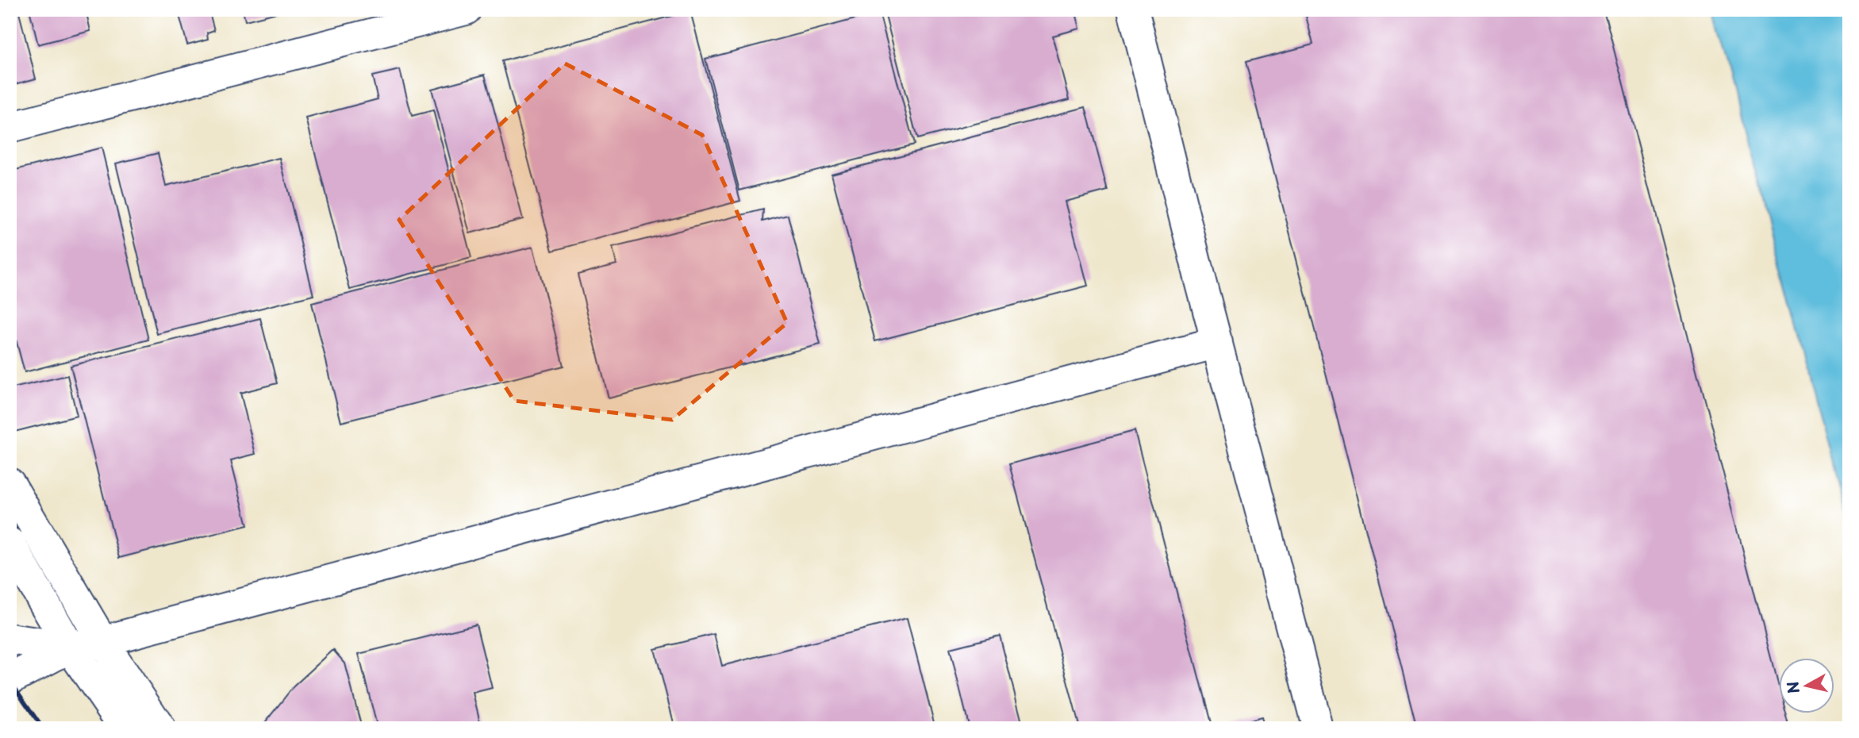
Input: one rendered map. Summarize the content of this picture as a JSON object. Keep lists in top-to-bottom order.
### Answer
{
  "north": "left"
}
